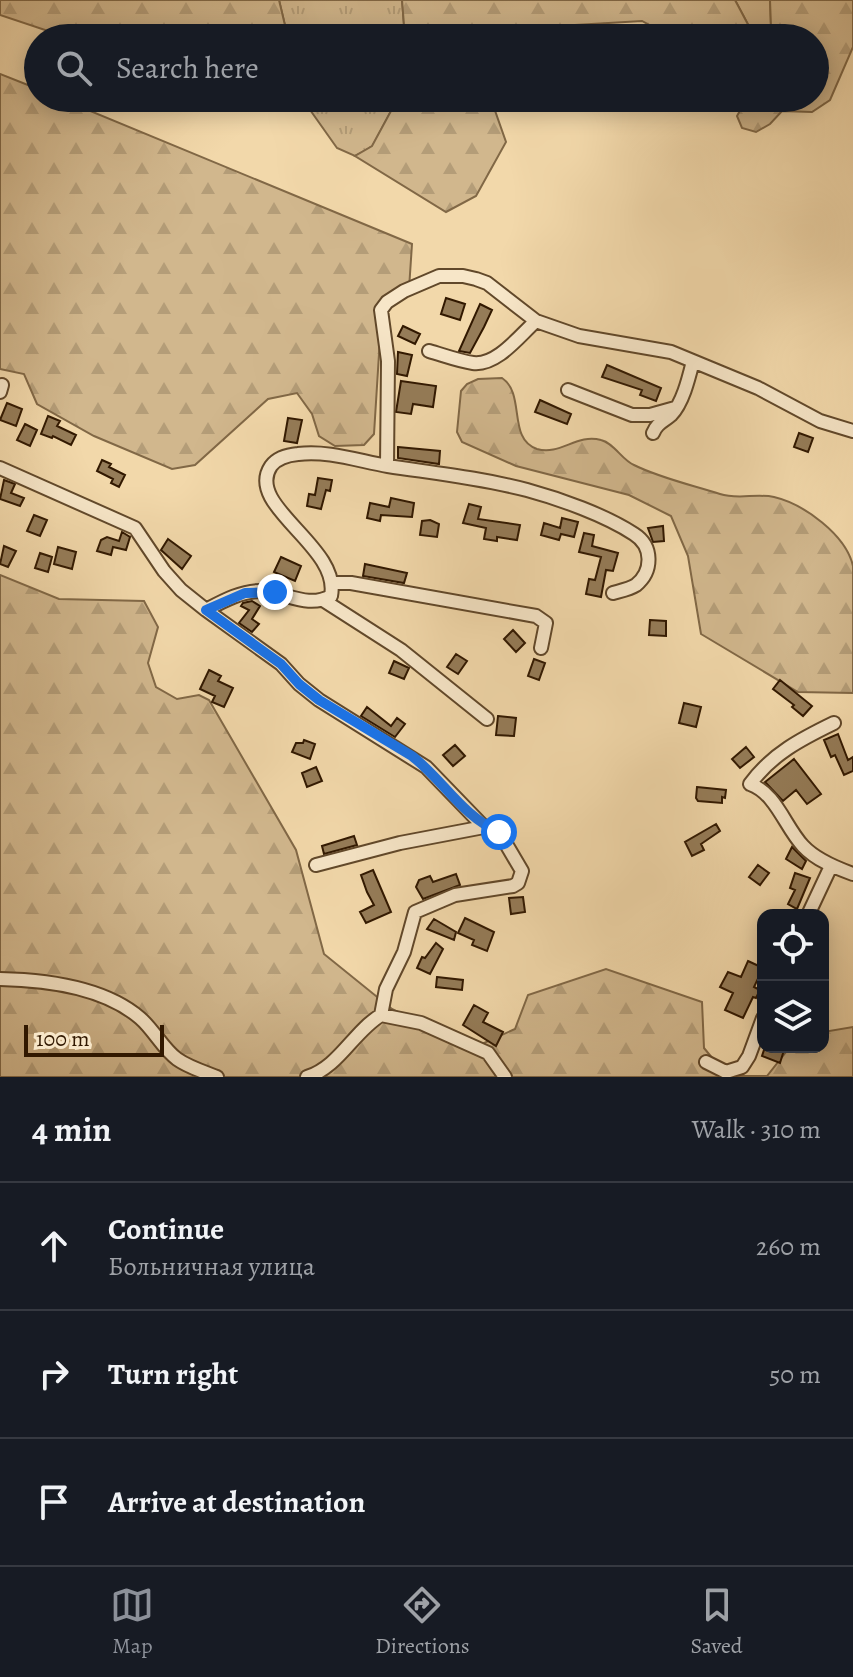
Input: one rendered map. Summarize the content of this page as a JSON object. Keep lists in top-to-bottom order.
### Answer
{
  "scale_bar": "100 m",
  "page": {
    "search": "Search here",
    "scale": "100 m",
    "heading": ["4 min", "Walk · 310 m"],
    "list": [
      ["Continue", "Больничная улица", "260 m"],
      ["Turn right", "50 m"],
      "Arrive at destination"
    ],
    "nav": ["Map", "Directions", "Saved"]
  }
}
